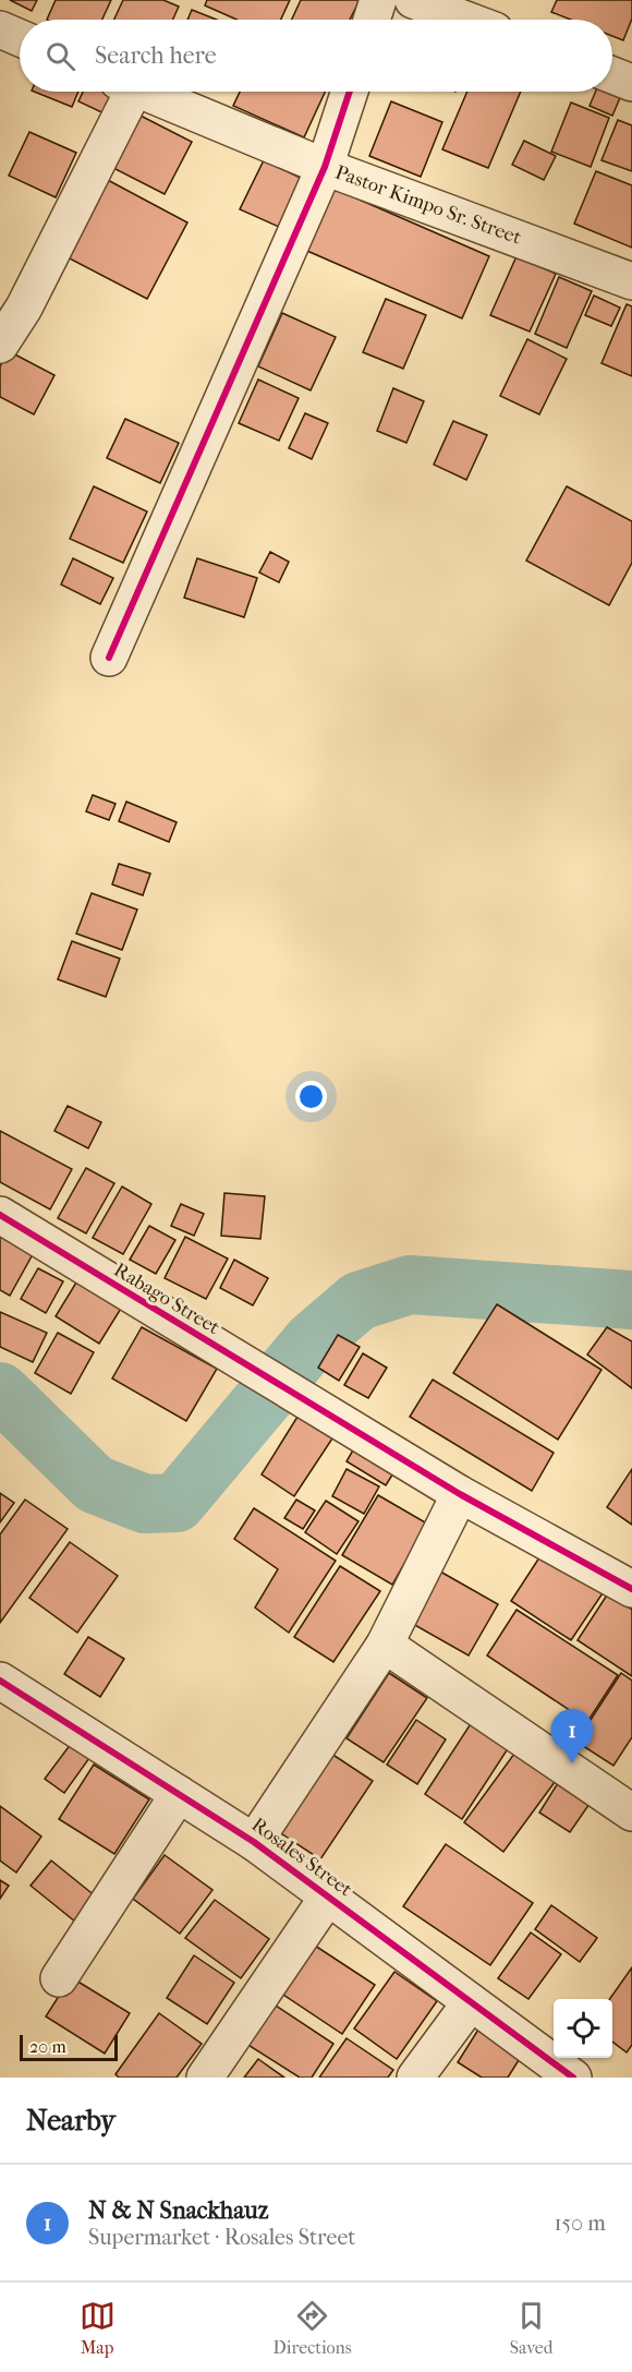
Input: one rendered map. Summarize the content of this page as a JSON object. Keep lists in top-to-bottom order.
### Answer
{
  "streets": {
    "street": ["Pastor Kimpo Sr. Street", "Rabago Street", "Rosales Street"]
  },
  "scale_bar": "20 m",
  "page": {
    "search": "Search here",
    "pins": "1",
    "scale": "20 m",
    "heading": "Nearby",
    "list": [
      {
        "mark": "1",
        "name": "N & N Snackhauz",
        "note": "Supermarket · Rosales Street",
        "value": "150 m"
      }
    ],
    "nav": ["Map", "Directions", "Saved"]
  }
}
